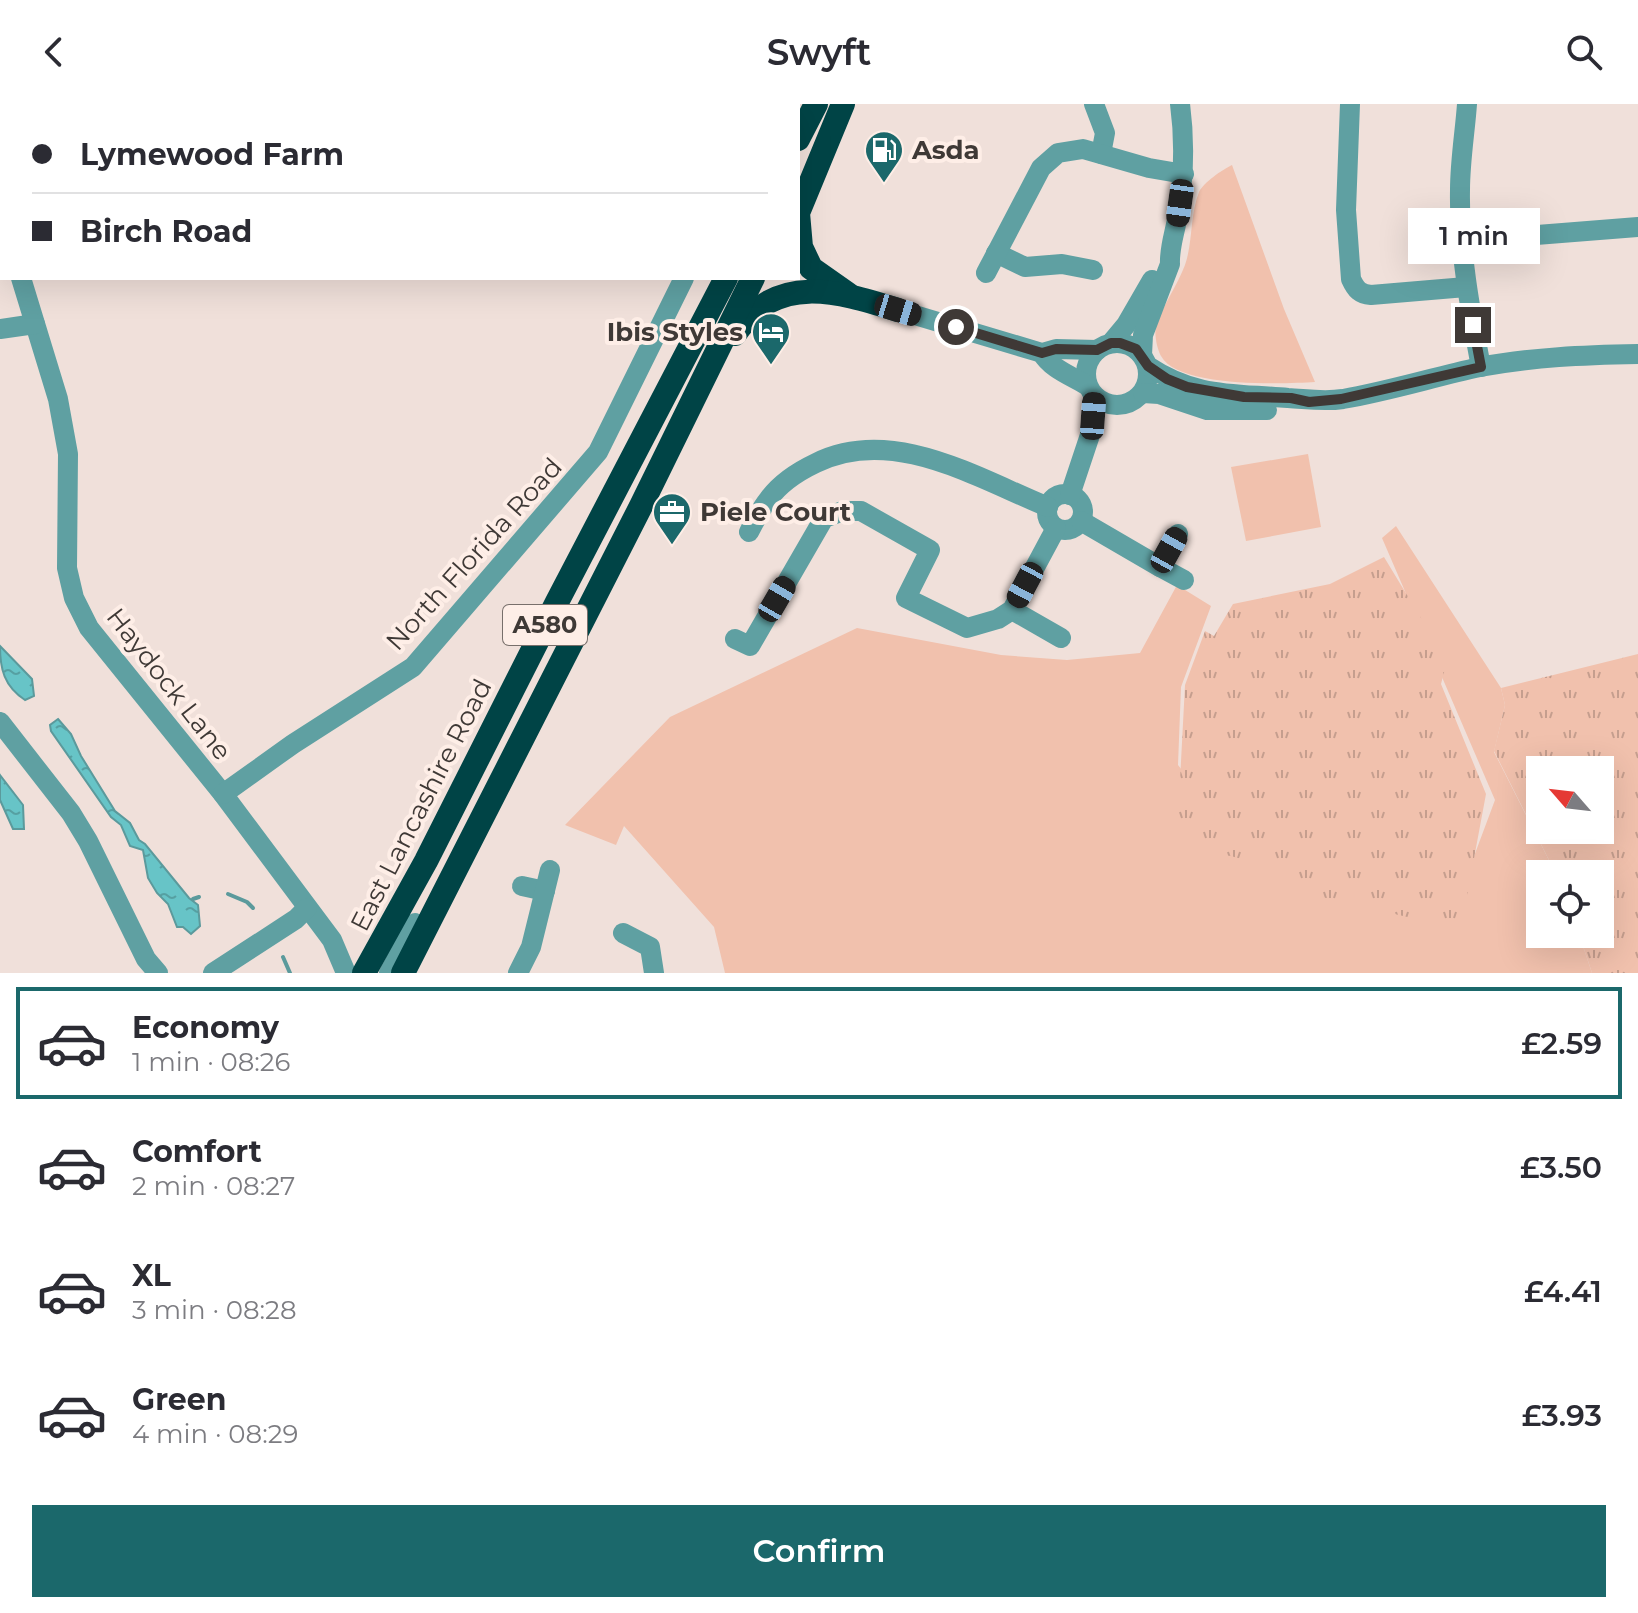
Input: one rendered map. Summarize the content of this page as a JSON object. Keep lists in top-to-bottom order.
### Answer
{
  "streets": {
    "highway": ["A580", "East Lancashire Road"],
    "street": ["North Florida Road", "Haydock Lane"]
  },
  "crossings": [
    ["North Florida Road", "Haydock Lane"]
  ],
  "places": {
    "fuel station": ["Asda"],
    "hotel": ["Ibis Styles"],
    "office": ["Piele Court"]
  },
  "north": "top left",
  "page": {
    "header": "Swyft",
    "banner": ["Lymewood Farm", "Birch Road"],
    "bubble": "1 min",
    "list": [
      {
        "name": "Economy",
        "note": "1 min · 08:26",
        "value": "£2.59"
      },
      {
        "name": "Comfort",
        "note": "2 min · 08:27",
        "value": "£3.50"
      },
      {
        "name": "XL",
        "note": "3 min · 08:28",
        "value": "£4.41"
      },
      {
        "name": "Green",
        "note": "4 min · 08:29",
        "value": "£3.93"
      }
    ],
    "buttons": "Confirm"
  }
}
